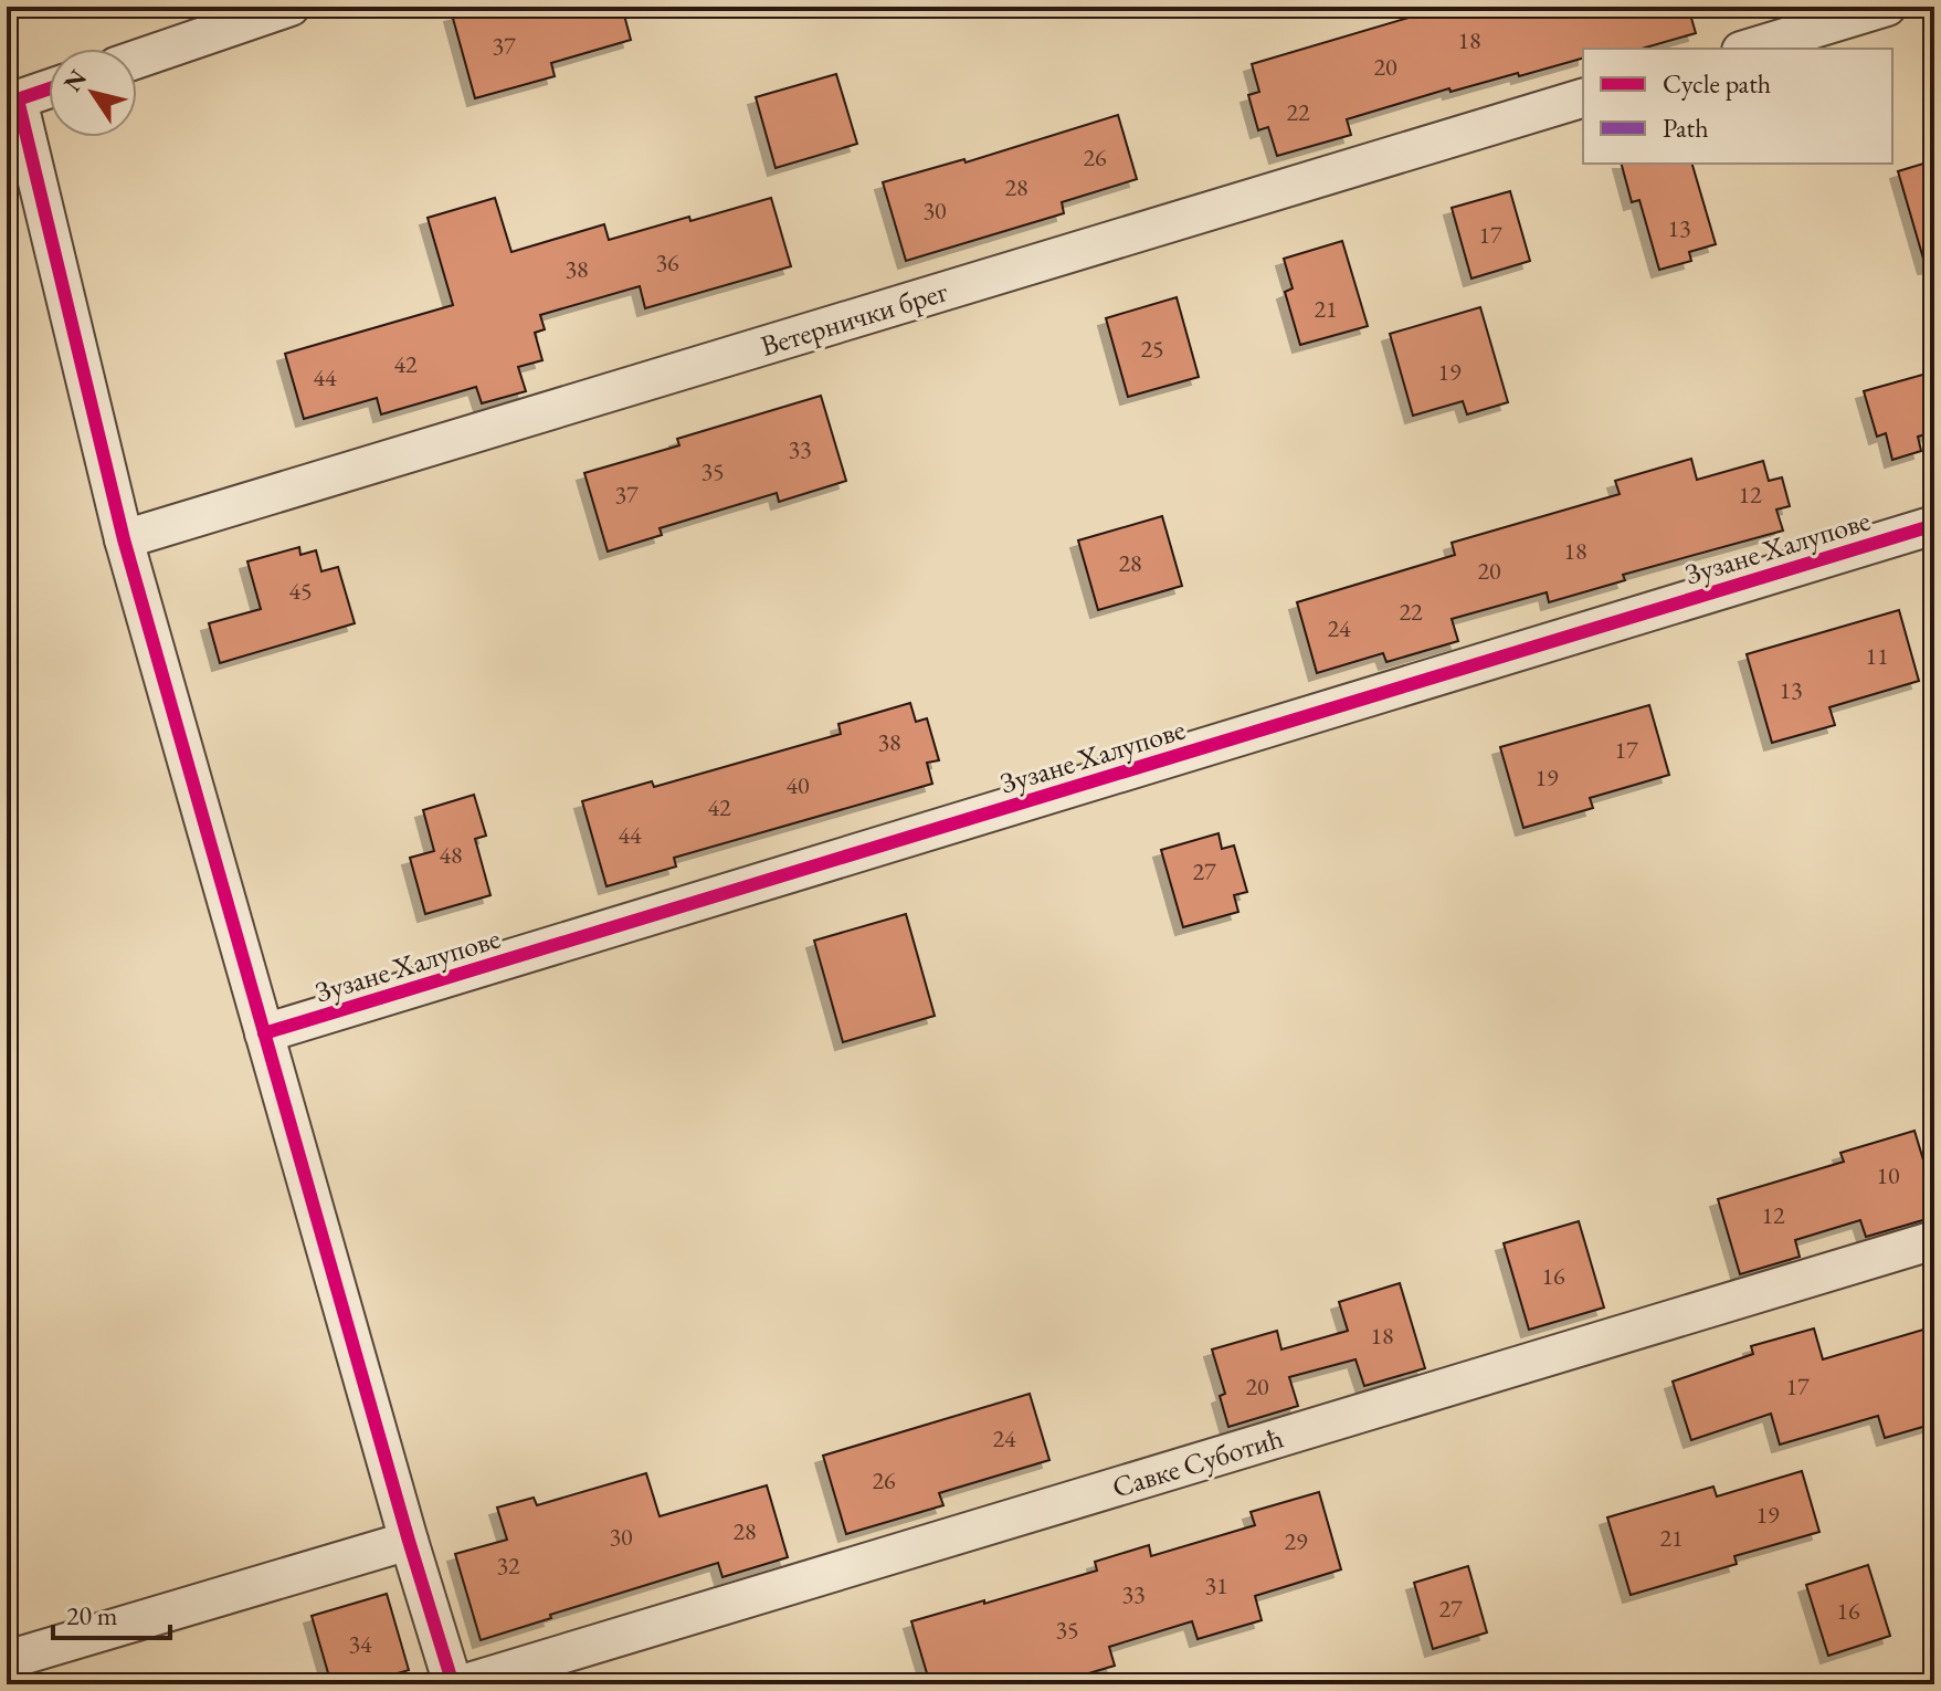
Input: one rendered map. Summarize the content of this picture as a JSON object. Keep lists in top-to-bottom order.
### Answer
{
  "streets": {
    "street": ["Ветернички брег", "Зузане Халупове", "Савке Суботић"]
  },
  "house_numbers": [
    "18",
    "37",
    "20",
    "22",
    "26",
    "28",
    "30",
    "13",
    "17",
    "36",
    "38",
    "21",
    "25",
    "42",
    "19",
    "44",
    "33",
    "35",
    "37",
    "12",
    "18",
    "28",
    "20",
    "45",
    "22",
    "24",
    "11",
    "13",
    "38",
    "17",
    "19",
    "40",
    "42",
    "44",
    "48",
    "27",
    "10",
    "12",
    "16",
    "18",
    "20",
    "17",
    "24",
    "26",
    "19",
    "28",
    "30",
    "21",
    "29",
    "32",
    "31",
    "33",
    "27",
    "16",
    "35",
    "34"
  ],
  "legend": ["Cycle path", "Path"],
  "scale_bar": "20 m",
  "north": "top left"
}
